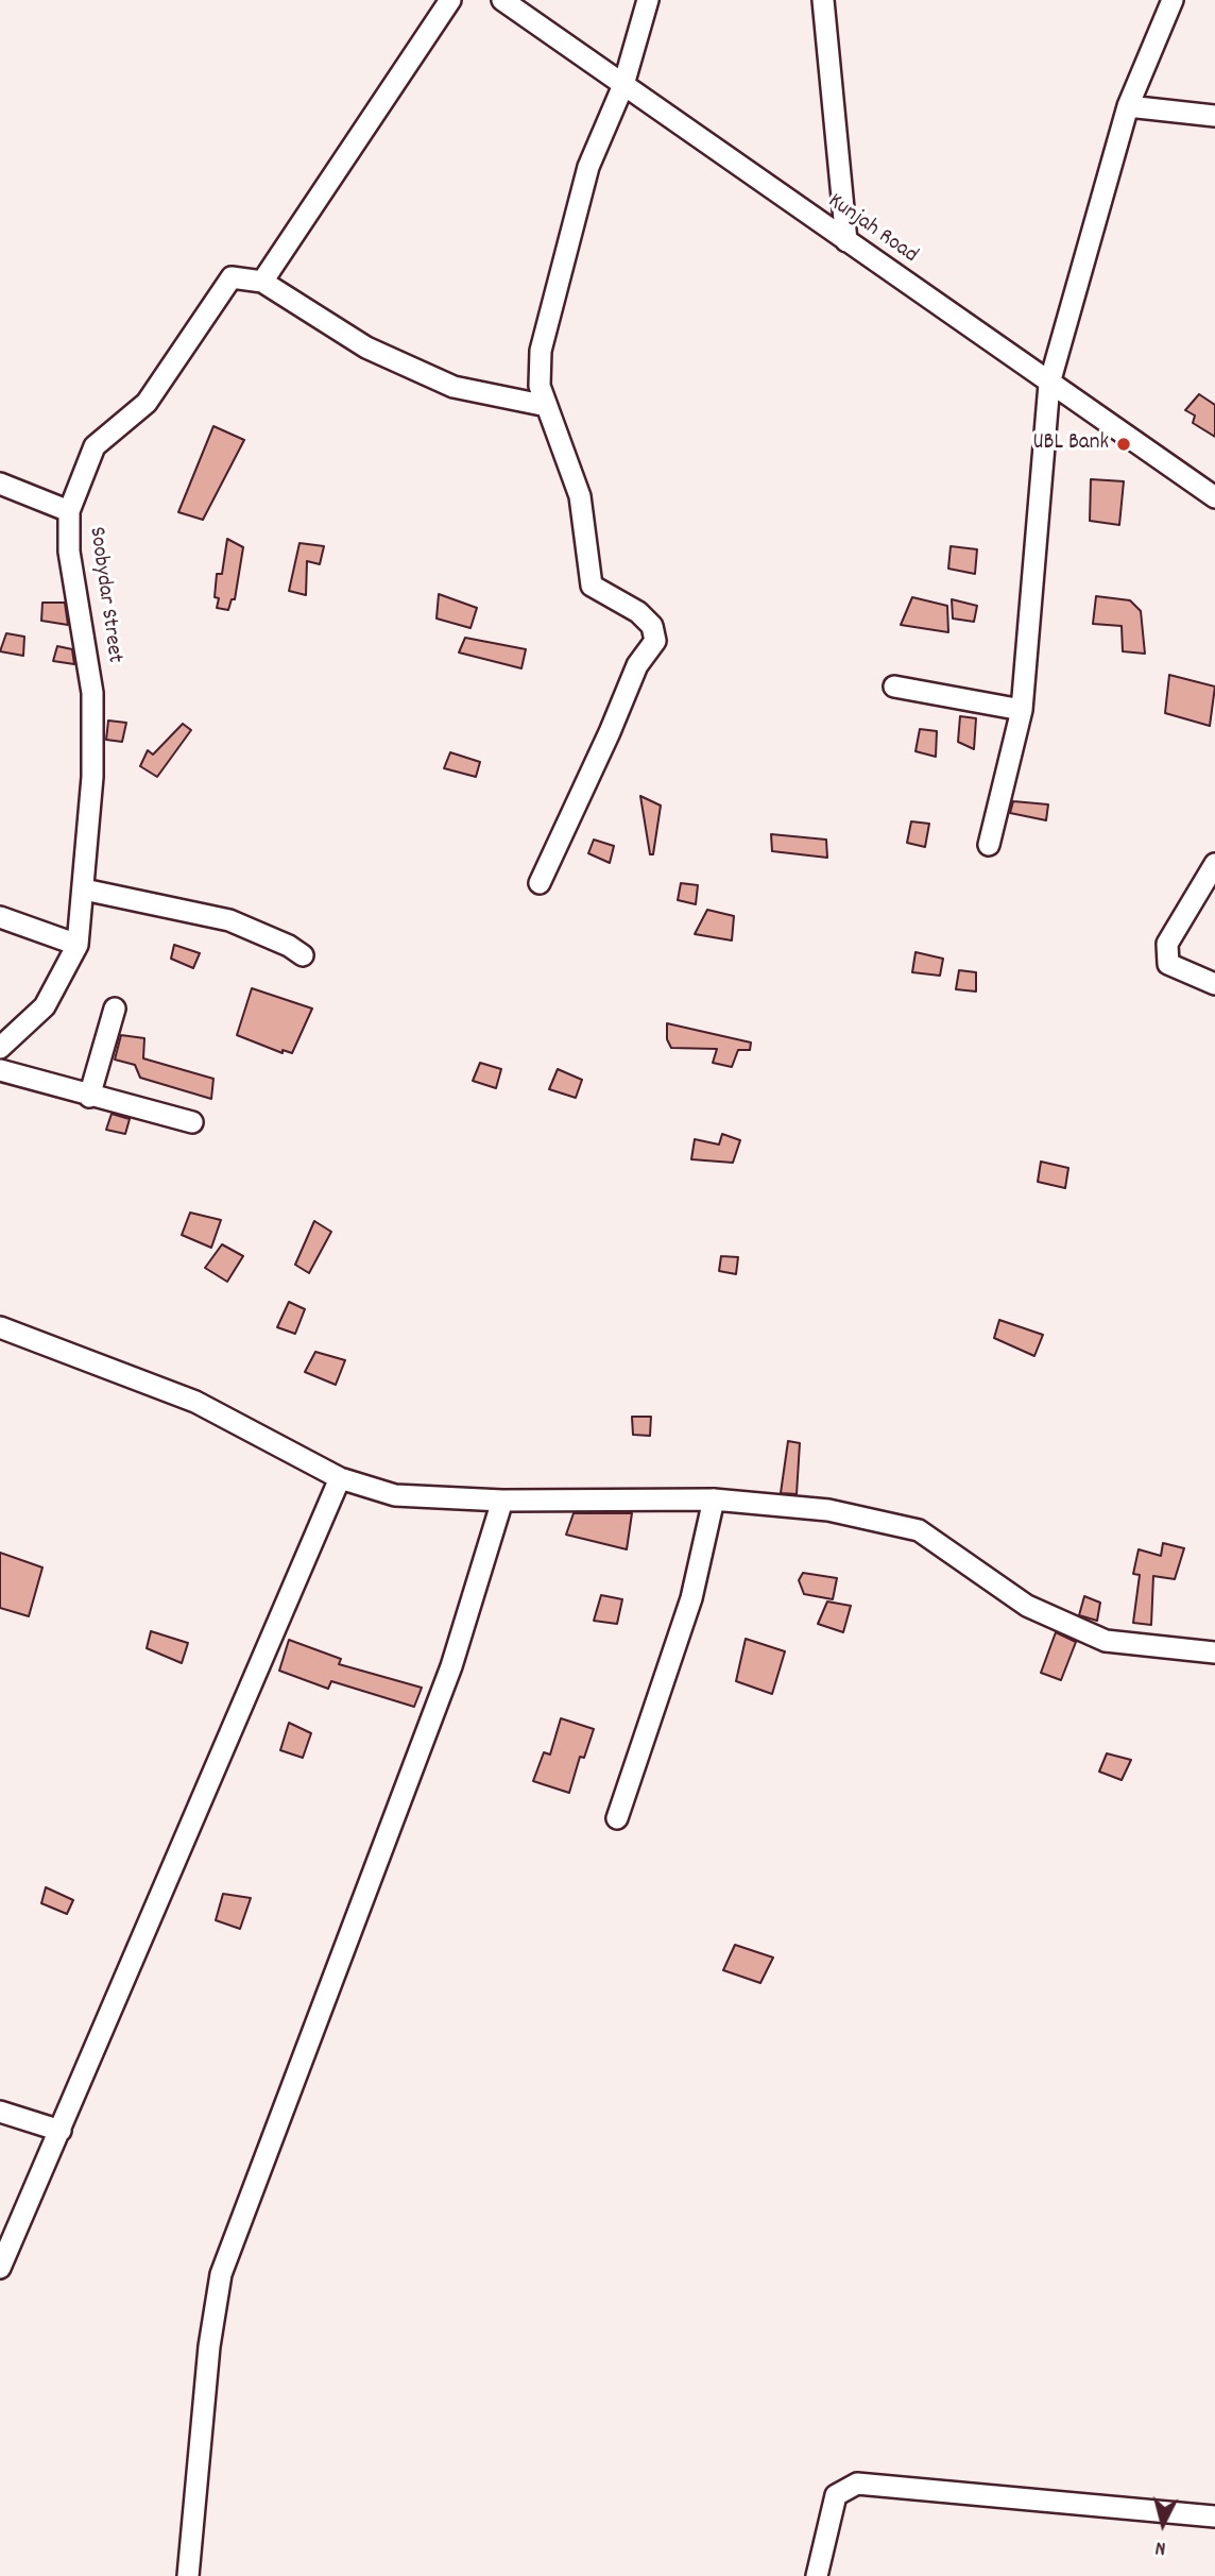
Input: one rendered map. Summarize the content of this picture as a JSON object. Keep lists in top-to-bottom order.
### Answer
{
  "streets": {
    "street": ["Kunjah Road", "Soobydar Street"]
  },
  "places": ["UBL Bank"],
  "north": "bottom"
}
